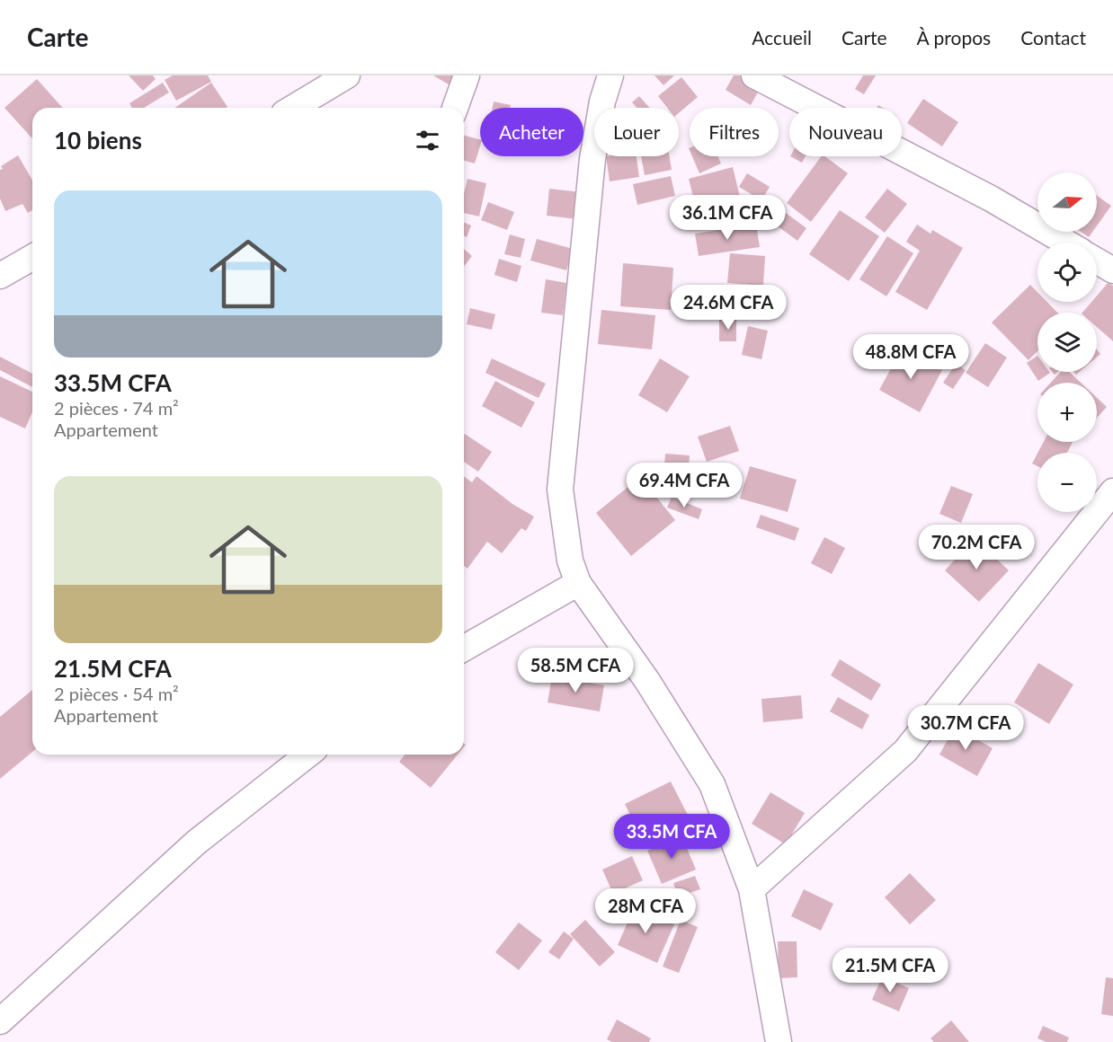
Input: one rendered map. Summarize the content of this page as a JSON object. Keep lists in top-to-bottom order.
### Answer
{
  "north": "right",
  "page": {
    "header": "Carte",
    "nav": [
      "Accueil",
      "Carte",
      "À propos",
      "Contact"
    ],
    "chip": [
      "Acheter",
      "Louer",
      "Filtres",
      "Nouveau"
    ],
    "heading": "10 biens",
    "map_buttons": ["+", "−"],
    "list": [
      {
        "name": "33.5M CFA",
        "note": "2 pièces · 74 m² · Appartement"
      },
      {
        "name": "21.5M CFA",
        "note": "2 pièces · 54 m² · Appartement"
      }
    ],
    "price": [
      "36.1M CFA",
      "24.6M CFA",
      "48.8M CFA",
      "69.4M CFA",
      "70.2M CFA",
      "58.5M CFA",
      "30.7M CFA",
      "33.5M CFA",
      "28M CFA",
      "21.5M CFA"
    ]
  }
}
